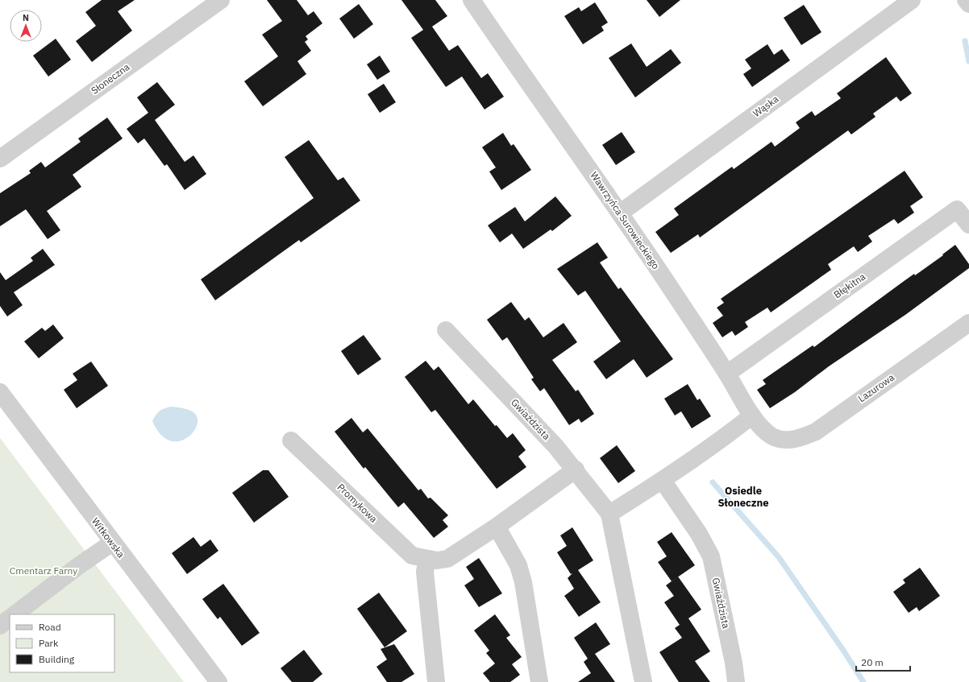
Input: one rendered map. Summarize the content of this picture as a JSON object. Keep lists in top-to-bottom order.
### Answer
{
  "streets": {
    "street": [
      "Słoneczna",
      "Wąska",
      "Wawrzyńca Surowieckiego",
      "Błękitna",
      "Lazurowa",
      "Gwiaździsta",
      "Promykowa",
      "Witkowska"
    ]
  },
  "crossings": [
    ["Wąska", "Wawrzyńca Surowieckiego"],
    ["Wawrzyńca Surowieckiego", "Błękitna"],
    ["Wawrzyńca Surowieckiego", "Lazurowa"],
    ["Gwiaździsta", "Promykowa"]
  ],
  "districts": ["Osiedle Słoneczne"],
  "parks": ["Cmentarz Farny"],
  "legend": ["Road", "Park", "Building"],
  "scale_bar": "20 m",
  "north": "top"
}
